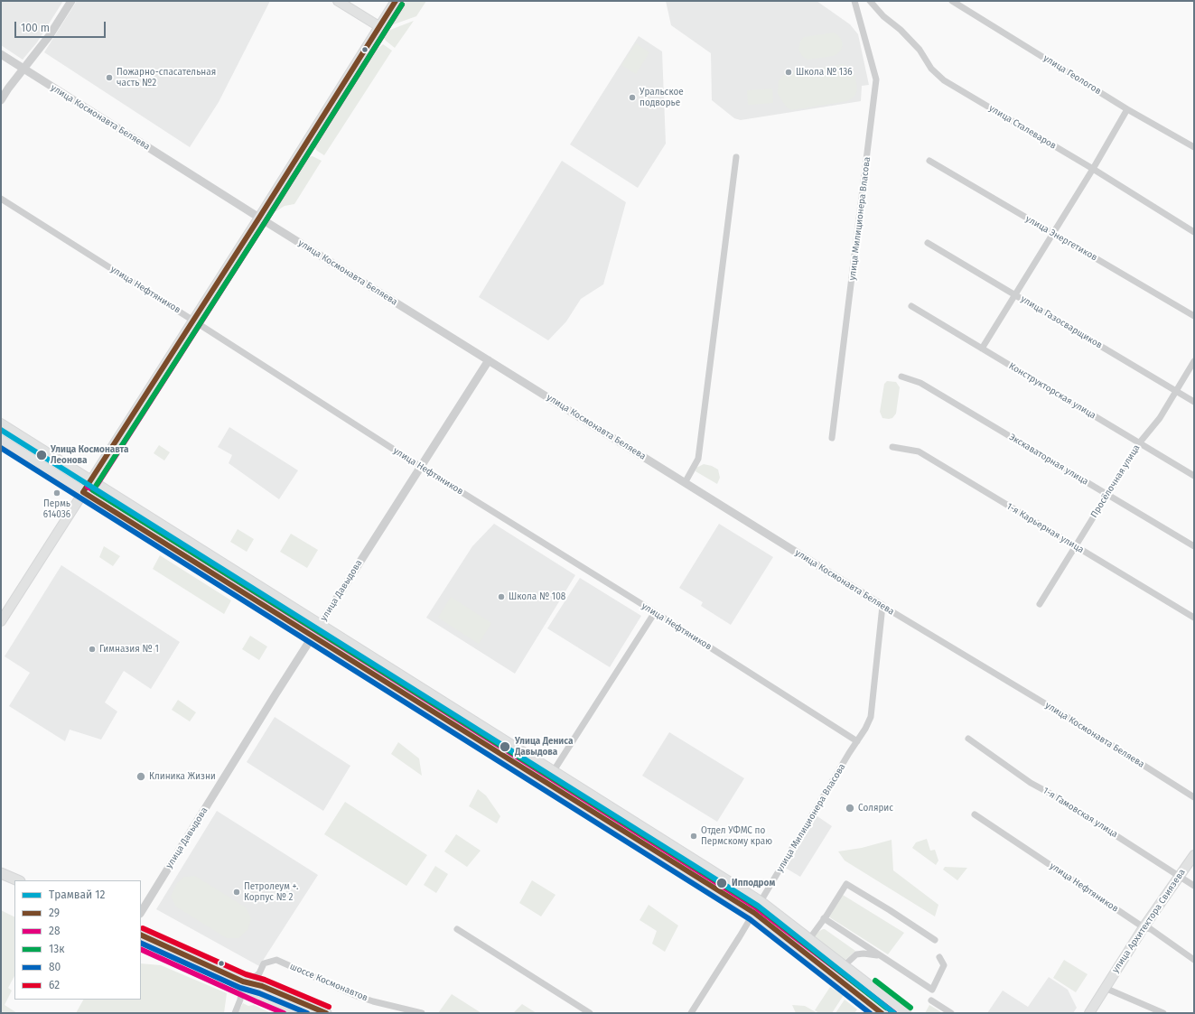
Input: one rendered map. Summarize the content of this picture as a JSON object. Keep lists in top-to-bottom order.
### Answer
{
  "streets": {
    "main road": ["улица Архитектора Свиязева"],
    "street": [
      "улица Геологов",
      "улица Космонавта Беляева",
      "улица Сталеваров",
      "улица Милиционера Власова",
      "улица Энергетиков",
      "улица Нефтяников",
      "улица Газосварщиков",
      "Конструкторская улица",
      "Экскаваторная улица",
      "Просёлочная улица",
      "1-я Карьерная улица",
      "улица Давыдова",
      "1-я Гамовская улица",
      "шоссе Космонавтов"
    ]
  },
  "crossings": [
    ["улица Космонавта Беляева", "улица Милиционера Власова"],
    ["улица Космонавта Беляева", "улица Давыдова"],
    ["улица Милиционера Власова", "улица Нефтяников"],
    ["улица Нефтяников", "улица Давыдова"],
    ["улица Нефтяников", "улица Архитектора Свиязева"],
    ["улица Газосварщиков", "Просёлочная улица"],
    ["Конструкторская улица", "Просёлочная улица"],
    ["Экскаваторная улица", "Просёлочная улица"],
    ["Просёлочная улица", "1-я Карьерная улица"],
    ["1-я Гамовская улица", "улица Архитектора Свиязева"]
  ],
  "places": [
    "Школа № 136",
    "Пожарно-спасательная часть №2",
    "Уральское подворье",
    "Улица Космонавта Леонова",
    "Пермь 614036",
    "Школа № 108",
    "Гимназия № 1",
    "Улица Дениса Давыдова",
    "Клиника Жизни",
    "Солярис",
    "Отдел УФМС по Пермскому краю",
    "Ипподром",
    "Петролеум +. Корпус № 2"
  ],
  "lines": [
    "transit line 29",
    "transit line 28",
    "transit line 13к",
    "tram line 12",
    "transit line 80",
    "transit line 62"
  ],
  "legend": [
    "Трамвай 12",
    "29",
    "28",
    "13к",
    "80",
    "62"
  ],
  "scale_bar": "100 m"
}
